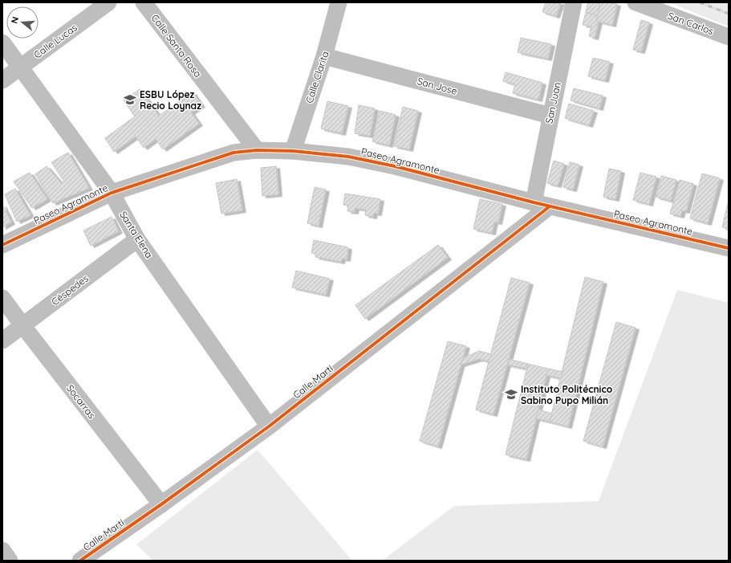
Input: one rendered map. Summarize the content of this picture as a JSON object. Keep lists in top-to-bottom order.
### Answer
{
  "streets": {
    "street": [
      "San Carlos",
      "Calle Lucas",
      "Calle Santa Rosa",
      "Calle Clarita",
      "San Jose",
      "San Juan",
      "Paseo Agramonte",
      "Santa Elena",
      "Céspedes",
      "Calle Marti",
      "Socarras"
    ]
  },
  "crossings": [
    ["Calle Lucas", "Santa Elena"],
    ["Calle Santa Rosa", "Paseo Agramonte"],
    ["Calle Clarita", "San Jose"],
    ["Calle Clarita", "Paseo Agramonte"],
    ["San Jose", "San Juan"],
    ["San Juan", "Paseo Agramonte"],
    ["Paseo Agramonte", "Santa Elena"],
    ["Paseo Agramonte", "Calle Marti"],
    ["Santa Elena", "Céspedes"],
    ["Santa Elena", "Calle Marti"],
    ["Céspedes", "Socarras"],
    ["Calle Marti", "Socarras"]
  ],
  "places": {
    "school or university": ["ESBU López Recio Loynaz", "Instituto Politécnico Sabino Pupo Milián"]
  },
  "north": "left"
}
